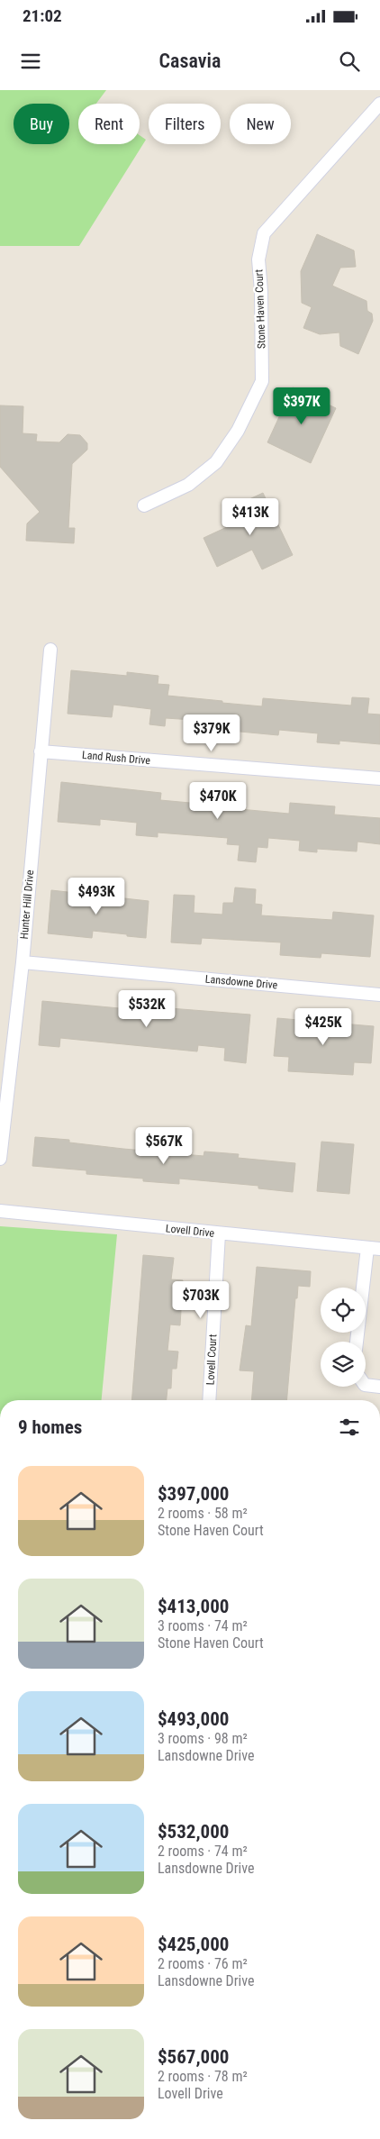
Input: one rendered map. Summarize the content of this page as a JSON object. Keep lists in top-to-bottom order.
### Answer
{
  "streets": {
    "street": [
      "Stone Haven Court",
      "Land Rush Drive",
      "Hunter Hill Drive",
      "Lansdowne Drive",
      "Lovell Drive",
      "Lovell Court"
    ]
  },
  "crossings": [
    ["Land Rush Drive", "Hunter Hill Drive"],
    ["Hunter Hill Drive", "Lansdowne Drive"],
    ["Lovell Drive", "Lovell Court"]
  ],
  "page": {
    "status": "21:02",
    "header": "Casavia",
    "chip": [
      "Buy",
      "Rent",
      "Filters",
      "New"
    ],
    "price": [
      "$397K",
      "$413K",
      "$379K",
      "$470K",
      "$493K",
      "$532K",
      "$425K",
      "$567K",
      "$703K"
    ],
    "heading": "9 homes",
    "list": [
      {
        "name": "$397,000",
        "note": "2 rooms · 58 m² · Stone Haven Court"
      },
      {
        "name": "$413,000",
        "note": "3 rooms · 74 m² · Stone Haven Court"
      },
      {
        "name": "$493,000",
        "note": "3 rooms · 98 m² · Lansdowne Drive"
      },
      {
        "name": "$532,000",
        "note": "2 rooms · 74 m² · Lansdowne Drive"
      },
      {
        "name": "$425,000",
        "note": "2 rooms · 76 m² · Lansdowne Drive"
      },
      {
        "name": "$567,000",
        "note": "2 rooms · 78 m² · Lovell Drive"
      }
    ]
  }
}
